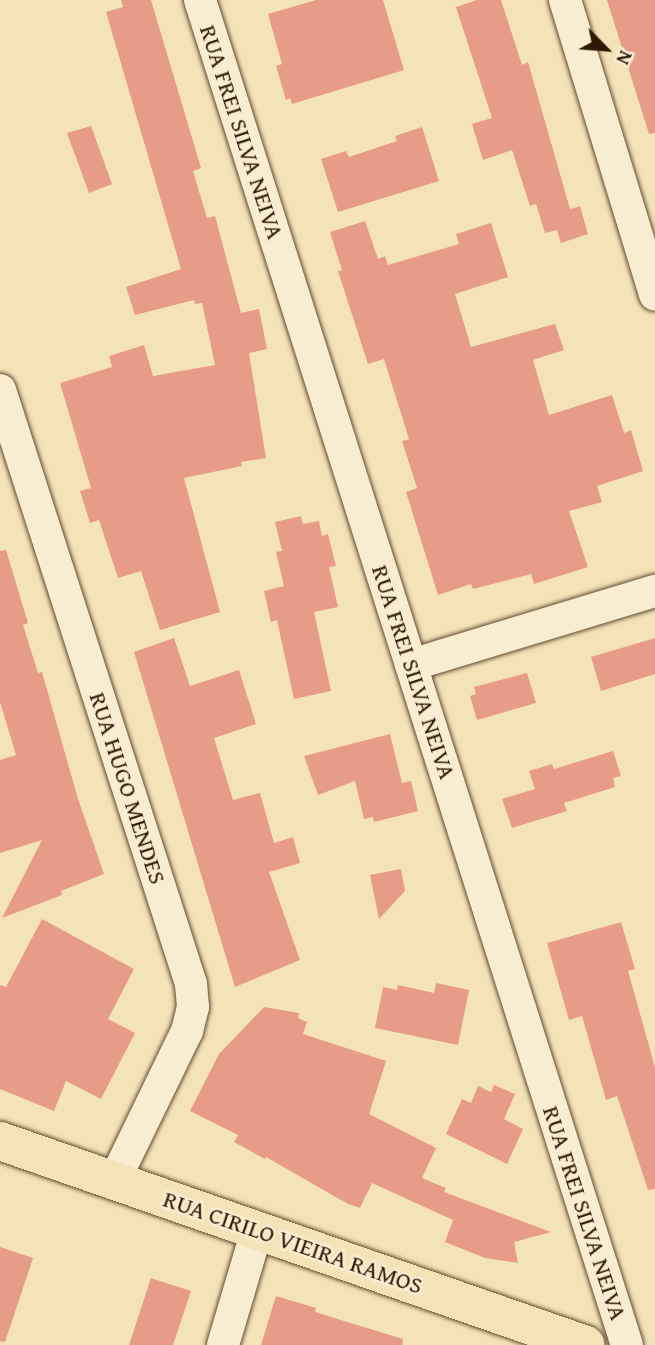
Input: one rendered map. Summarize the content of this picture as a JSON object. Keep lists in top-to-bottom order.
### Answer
{
  "streets": {
    "main road": ["RUA CIRILO VIEIRA RAMOS"],
    "street": ["RUA FREI SILVA NEIVA", "RUA HUGO MENDES"]
  },
  "crossings": [
    ["RUA HUGO MENDES", "RUA CIRILO VIEIRA RAMOS"]
  ],
  "north": "bottom right"
}
